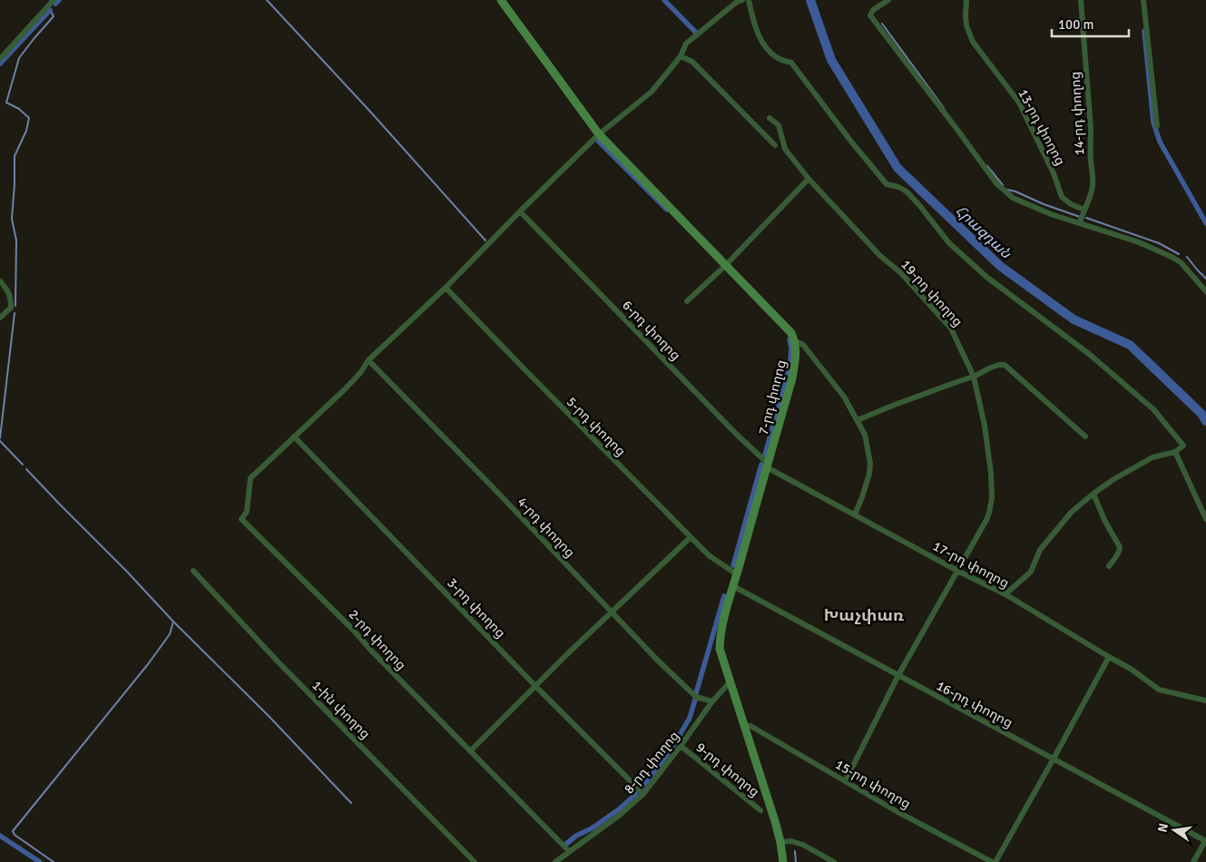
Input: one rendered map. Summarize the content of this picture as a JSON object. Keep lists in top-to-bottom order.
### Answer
{
  "streets": {
    "main road": ["7-րդ փողոց"],
    "street": [
      "14-րդ փողոց",
      "13-րդ փողոց",
      "19-րդ փողոց",
      "6-րդ փողոց",
      "5-րդ փողոց",
      "4-րդ փողոց",
      "17-րդ փողոց",
      "3-րդ փողոց",
      "2-րդ փողոց",
      "16-րդ փողոց",
      "1-ին փողոց",
      "8-րդ փողոց",
      "9-րդ փողոց",
      "15-րդ փողոց"
    ]
  },
  "crossings": [
    ["14-րդ փողոց", "13-րդ փողոց"],
    ["19-րդ փողոց", "17-րդ փողոց"],
    ["19-րդ փողոց", "16-րդ փողոց"],
    ["19-րդ փողոց", "15-րդ փողոց"],
    ["6-րդ փողոց", "7-րդ փողոց"],
    ["6-րդ փողոց", "17-րդ փողոց"],
    ["7-րդ փողոց", "5-րդ փողոց"],
    ["7-րդ փողոց", "17-րդ փողոց"],
    ["7-րդ փողոց", "16-րդ փողոց"],
    ["7-րդ փողոց", "8-րդ փողոց"],
    ["7-րդ փողոց", "15-րդ փողոց"],
    ["4-րդ փողոց", "8-րդ փողոց"],
    ["3-րդ փողոց", "2-րդ փողոց"],
    ["3-րդ փողոց", "8-րդ փողոց"],
    ["2-րդ փողոց", "8-րդ փողոց"],
    ["8-րդ փողոց", "9-րդ փողոց"]
  ],
  "districts": ["Խաչփառ"],
  "water": ["Հրազդան"],
  "scale_bar": "100 m",
  "north": "left"
}
